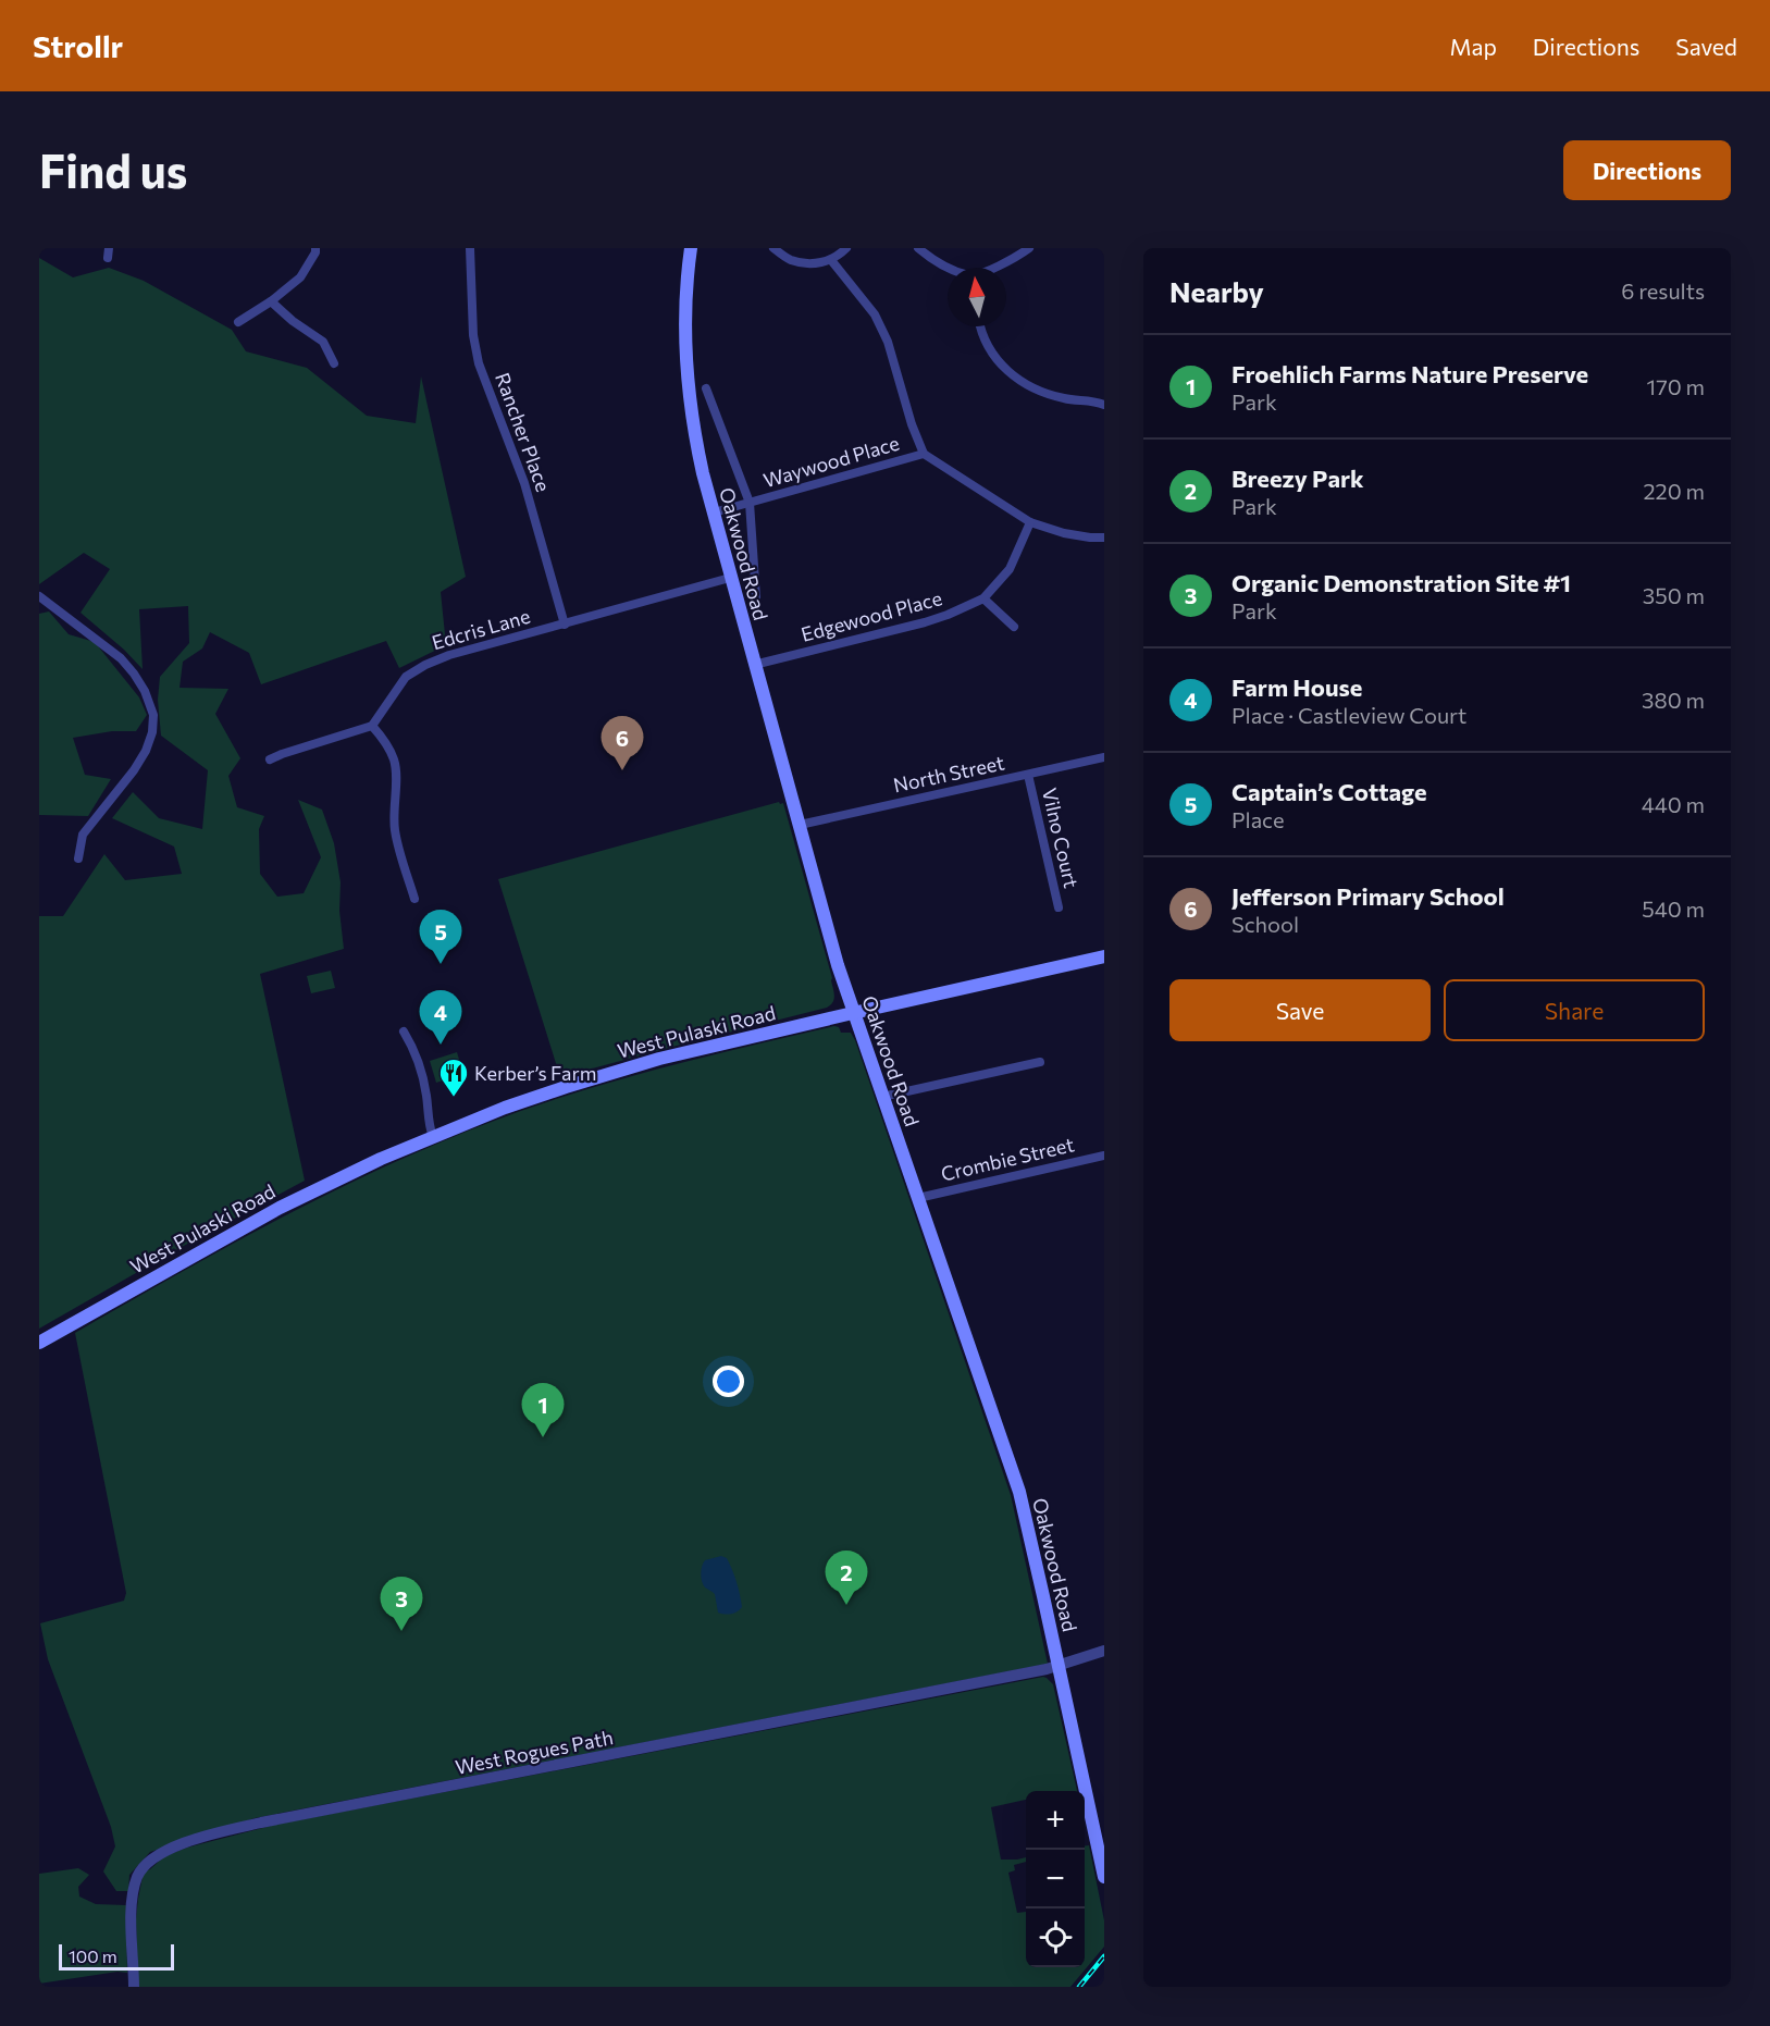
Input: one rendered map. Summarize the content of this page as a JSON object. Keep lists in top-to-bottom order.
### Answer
{
  "streets": {
    "main road": ["Oakwood Road", "West Pulaski Road"],
    "street": [
      "Rancher Place",
      "Waywood Place",
      "Edgewood Place",
      "Edcris Lane",
      "North Street",
      "Vilno Court",
      "Crombie Street",
      "West Rogues Path"
    ]
  },
  "crossings": [
    ["Rancher Place", "Edcris Lane"],
    ["Waywood Place", "Oakwood Road"],
    ["Oakwood Road", "Edgewood Place"],
    ["Oakwood Road", "Edcris Lane"],
    ["Oakwood Road", "North Street"],
    ["Oakwood Road", "West Pulaski Road"],
    ["Oakwood Road", "Crombie Street"],
    ["Oakwood Road", "West Rogues Path"],
    ["North Street", "Vilno Court"]
  ],
  "places": {
    "restaurant": ["Kerber’s Farm"]
  },
  "scale_bar": "100 m",
  "north": "top",
  "page": {
    "header": "Strollr",
    "nav": ["Map", "Directions", "Saved"],
    "buttons": [
      "Directions",
      ["Save", "Share"]
    ],
    "title": "Find us",
    "heading": ["Nearby", "6 results"],
    "list": [
      {
        "mark": "1",
        "name": "Froehlich Farms Nature Preserve",
        "note": "Park",
        "value": "170 m"
      },
      {
        "mark": "2",
        "name": "Breezy Park",
        "note": "Park",
        "value": "220 m"
      },
      {
        "mark": "3",
        "name": "Organic Demonstration Site #1",
        "note": "Park",
        "value": "350 m"
      },
      {
        "mark": "4",
        "name": "Farm House",
        "note": "Place · Castleview Court",
        "value": "380 m"
      },
      {
        "mark": "5",
        "name": "Captain’s Cottage",
        "note": "Place",
        "value": "440 m"
      },
      {
        "mark": "6",
        "name": "Jefferson Primary School",
        "note": "School",
        "value": "540 m"
      }
    ],
    "pins": [
      "6",
      "5",
      "4",
      "1",
      "2",
      "3"
    ],
    "map_buttons": ["+", "−"],
    "scale": "100 m"
  }
}
